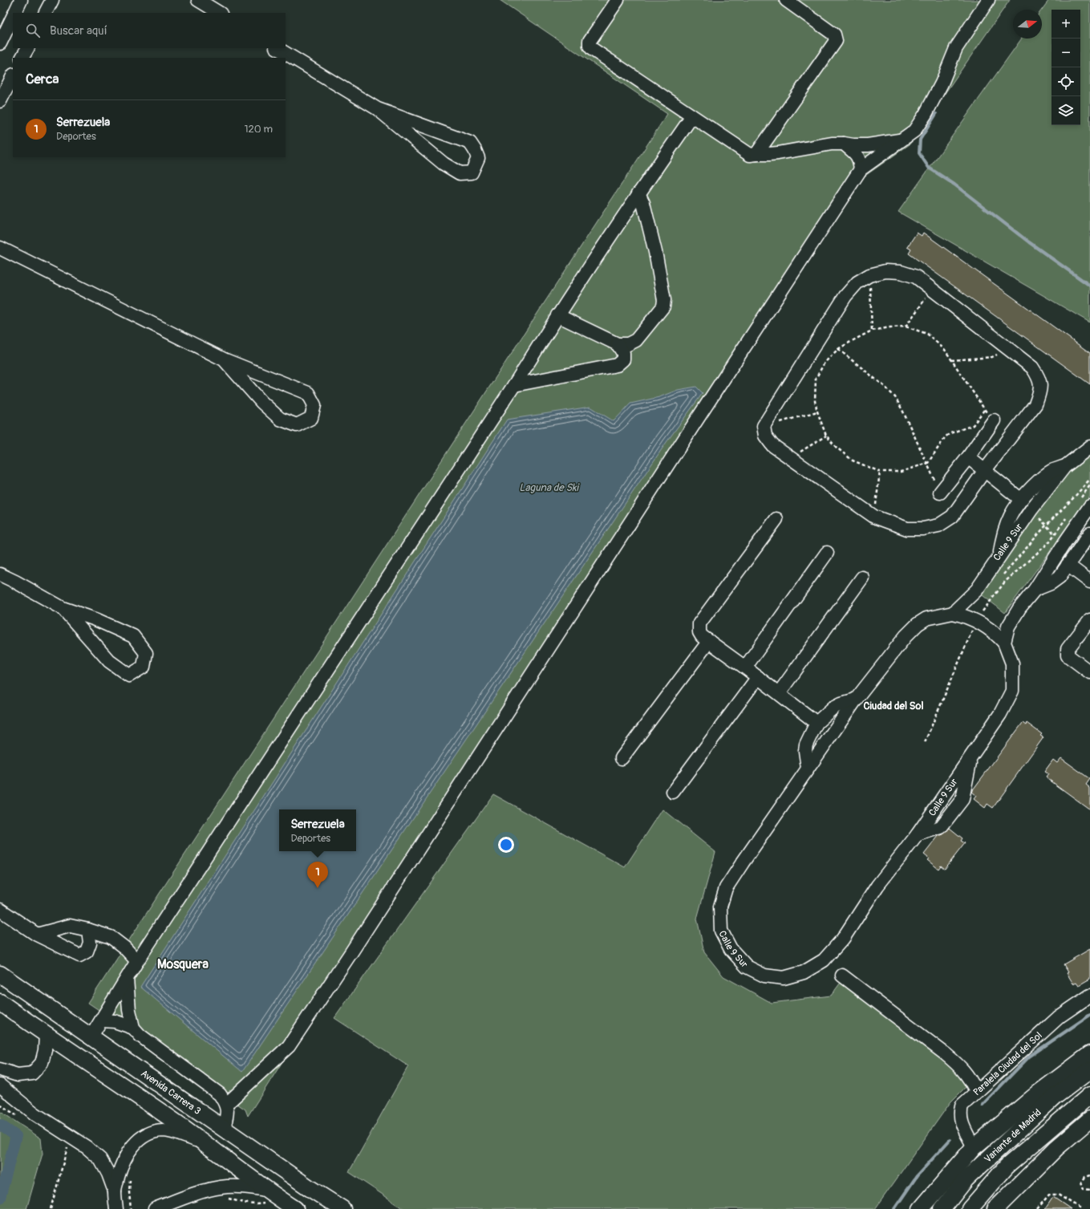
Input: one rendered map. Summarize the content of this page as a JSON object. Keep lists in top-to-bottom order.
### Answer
{
  "streets": {
    "main road": ["Avenida Carrera 3", "Variante de Madrid"],
    "street": ["Calle 9 Sur", "Paralela Ciudad del Sol"]
  },
  "districts": ["Ciudad del Sol", "Mosquera"],
  "water": ["Laguna de Ski"],
  "north": "right",
  "page": {
    "map_buttons": ["+", "−"],
    "search": "Buscar aquí",
    "heading": "Cerca",
    "list": [
      {
        "mark": "1",
        "name": "Serrezuela",
        "note": "Deportes",
        "value": "120 m"
      }
    ],
    "popup": ["Serrezuela", "Deportes"],
    "pins": "1"
  }
}
